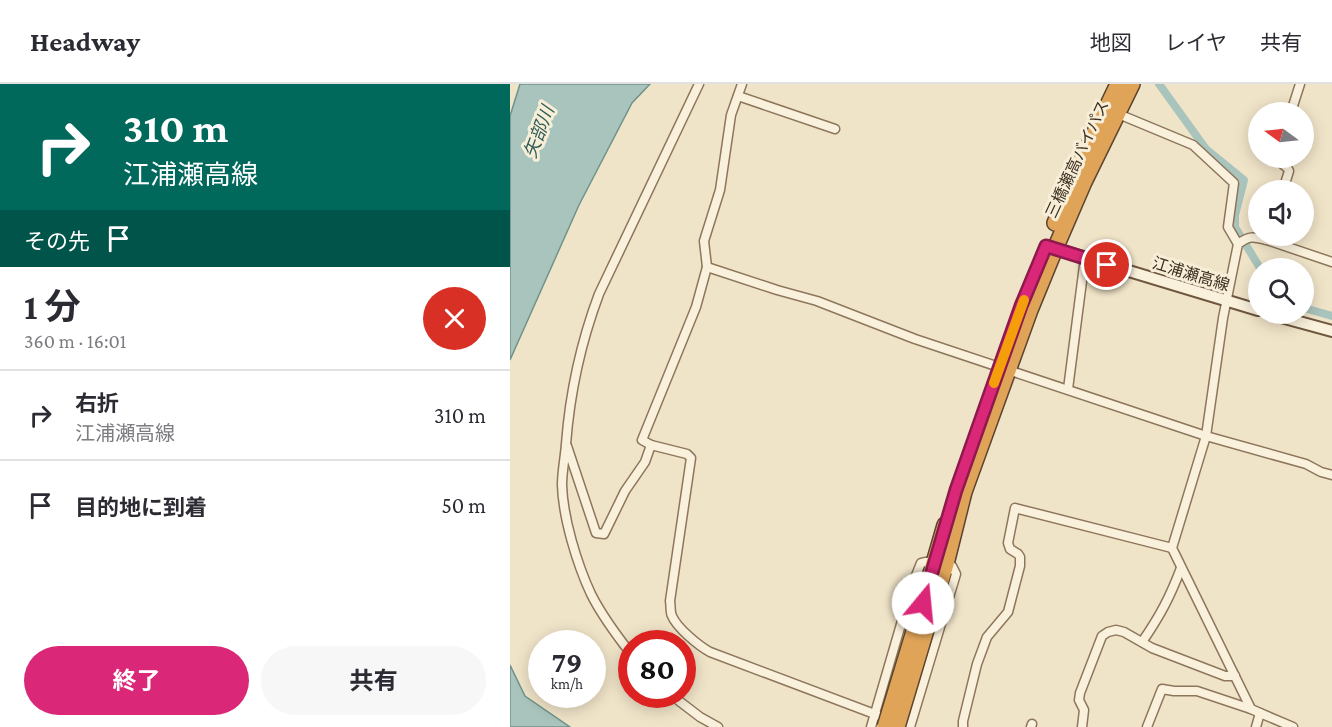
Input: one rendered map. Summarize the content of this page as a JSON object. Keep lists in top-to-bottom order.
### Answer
{
  "streets": {
    "highway": ["三橋瀬高バイパス"],
    "main road": ["江浦瀬高線"]
  },
  "crossings": [
    ["三橋瀬高バイパス", "江浦瀬高線"]
  ],
  "water": ["矢部川"],
  "north": "left",
  "page": {
    "header": "Headway",
    "nav": ["地図", "レイヤ", "共有"],
    "turn": ["310 m", "江浦瀬高線"],
    "then": "その先",
    "heading": ["1 分", "360 m · 16:01"],
    "list": [
      {
        "name": "右折",
        "note": "江浦瀬高線",
        "value": "310 m"
      },
      {
        "name": "目的地に到着",
        "value": "50 m"
      }
    ],
    "speed": "79 km/h",
    "limit": "80",
    "buttons": ["終了", "共有"]
  }
}
